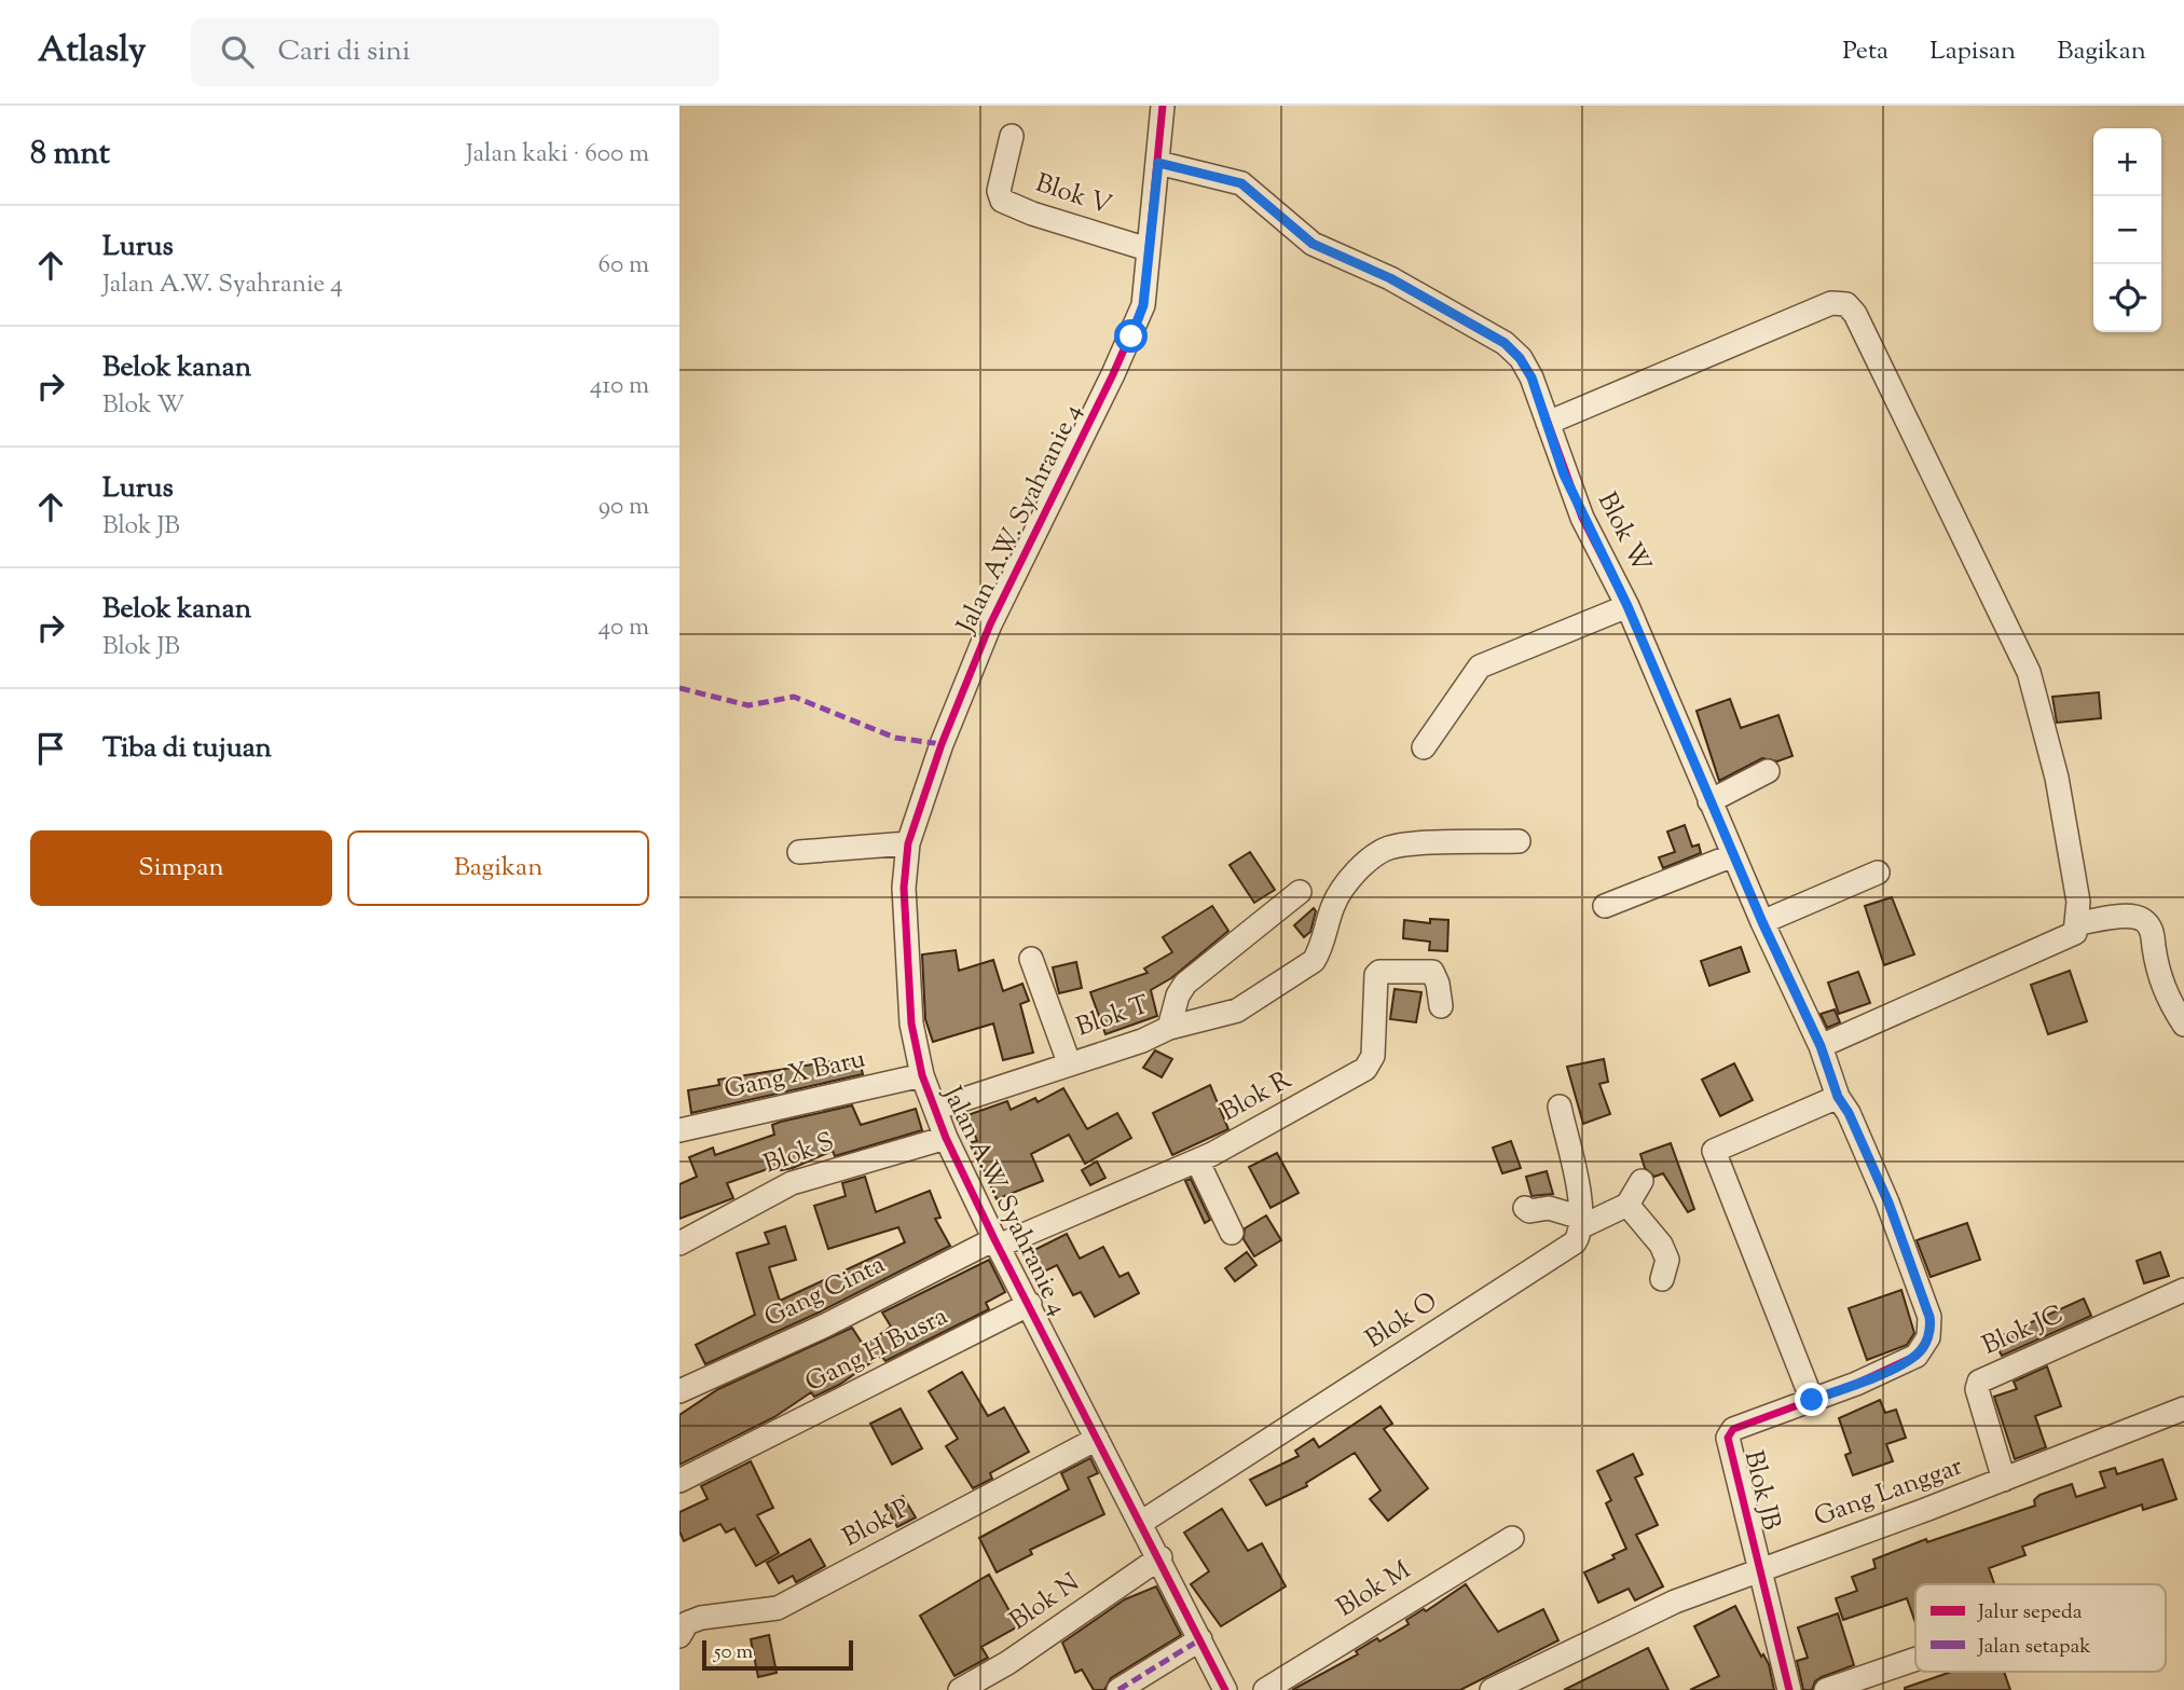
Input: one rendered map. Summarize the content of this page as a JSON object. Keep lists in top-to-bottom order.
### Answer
{
  "streets": {
    "street": [
      "Blok V",
      "Jalan A.W. Syahranie 4",
      "Blok W",
      "Blok T",
      "Gang X Baru",
      "Blok R",
      "Blok S",
      "Gang Cinta",
      "Blok O",
      "Blok JC",
      "Gang H Busra",
      "Blok JB",
      "Gang Langgar",
      "Blok P",
      "Blok M",
      "Blok N"
    ]
  },
  "crossings": [
    ["Blok V", "Jalan A.W. Syahranie 4"],
    ["Jalan A.W. Syahranie 4", "Blok W"],
    ["Jalan A.W. Syahranie 4", "Blok T"],
    ["Jalan A.W. Syahranie 4", "Gang X Baru"],
    ["Jalan A.W. Syahranie 4", "Blok R"],
    ["Jalan A.W. Syahranie 4", "Blok S"],
    ["Jalan A.W. Syahranie 4", "Gang Cinta"],
    ["Jalan A.W. Syahranie 4", "Blok O"],
    ["Jalan A.W. Syahranie 4", "Gang H Busra"],
    ["Jalan A.W. Syahranie 4", "Blok P"],
    ["Jalan A.W. Syahranie 4", "Blok N"],
    ["Blok W", "Blok JB"],
    ["Blok R", "Gang Cinta"],
    ["Blok JC", "Gang Langgar"],
    ["Blok JB", "Gang Langgar"]
  ],
  "legend": ["Jalur sepeda", "Jalan setapak"],
  "scale_bar": "50 m",
  "page": {
    "header": "Atlasly",
    "search": "Cari di sini",
    "nav": ["Peta", "Lapisan", "Bagikan"],
    "heading": ["8 mnt", "Jalan kaki · 600 m"],
    "map_buttons": ["+", "−"],
    "list": [
      ["Lurus", "Jalan A.W. Syahranie 4", "60 m"],
      ["Belok kanan", "Blok W", "410 m"],
      ["Lurus", "Blok JB", "90 m"],
      ["Belok kanan", "Blok JB", "40 m"],
      "Tiba di tujuan"
    ],
    "buttons": ["Simpan", "Bagikan"],
    "scale": "50 m"
  }
}
